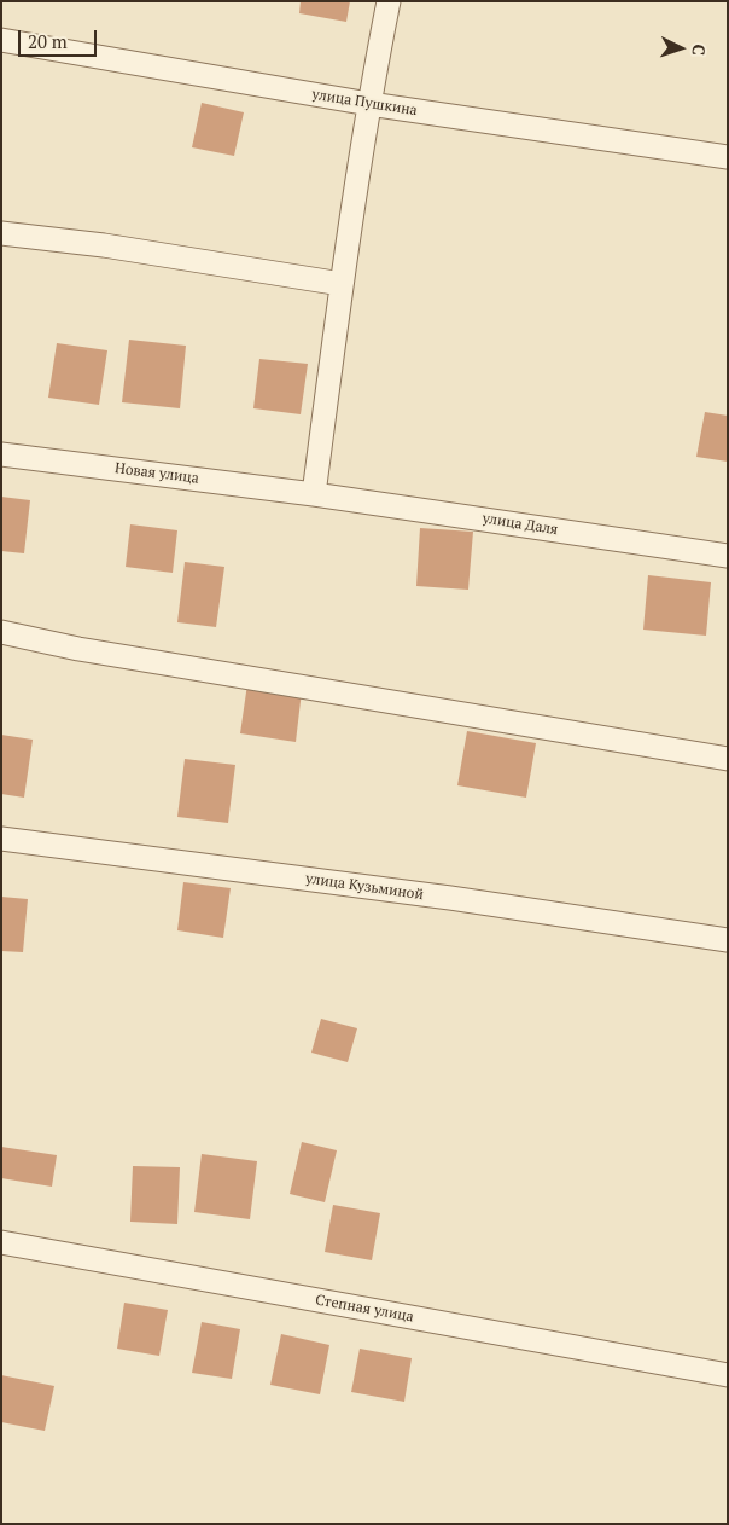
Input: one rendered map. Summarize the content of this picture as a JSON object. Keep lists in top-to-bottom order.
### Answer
{
  "streets": {
    "street": [
      "улица Пушкина",
      "Новая улица",
      "улица Даля",
      "улица Кузьминой",
      "Степная улица"
    ]
  },
  "crossings": [
    ["Новая улица", "улица Даля"]
  ],
  "scale_bar": "20 m",
  "north": "right"
}
